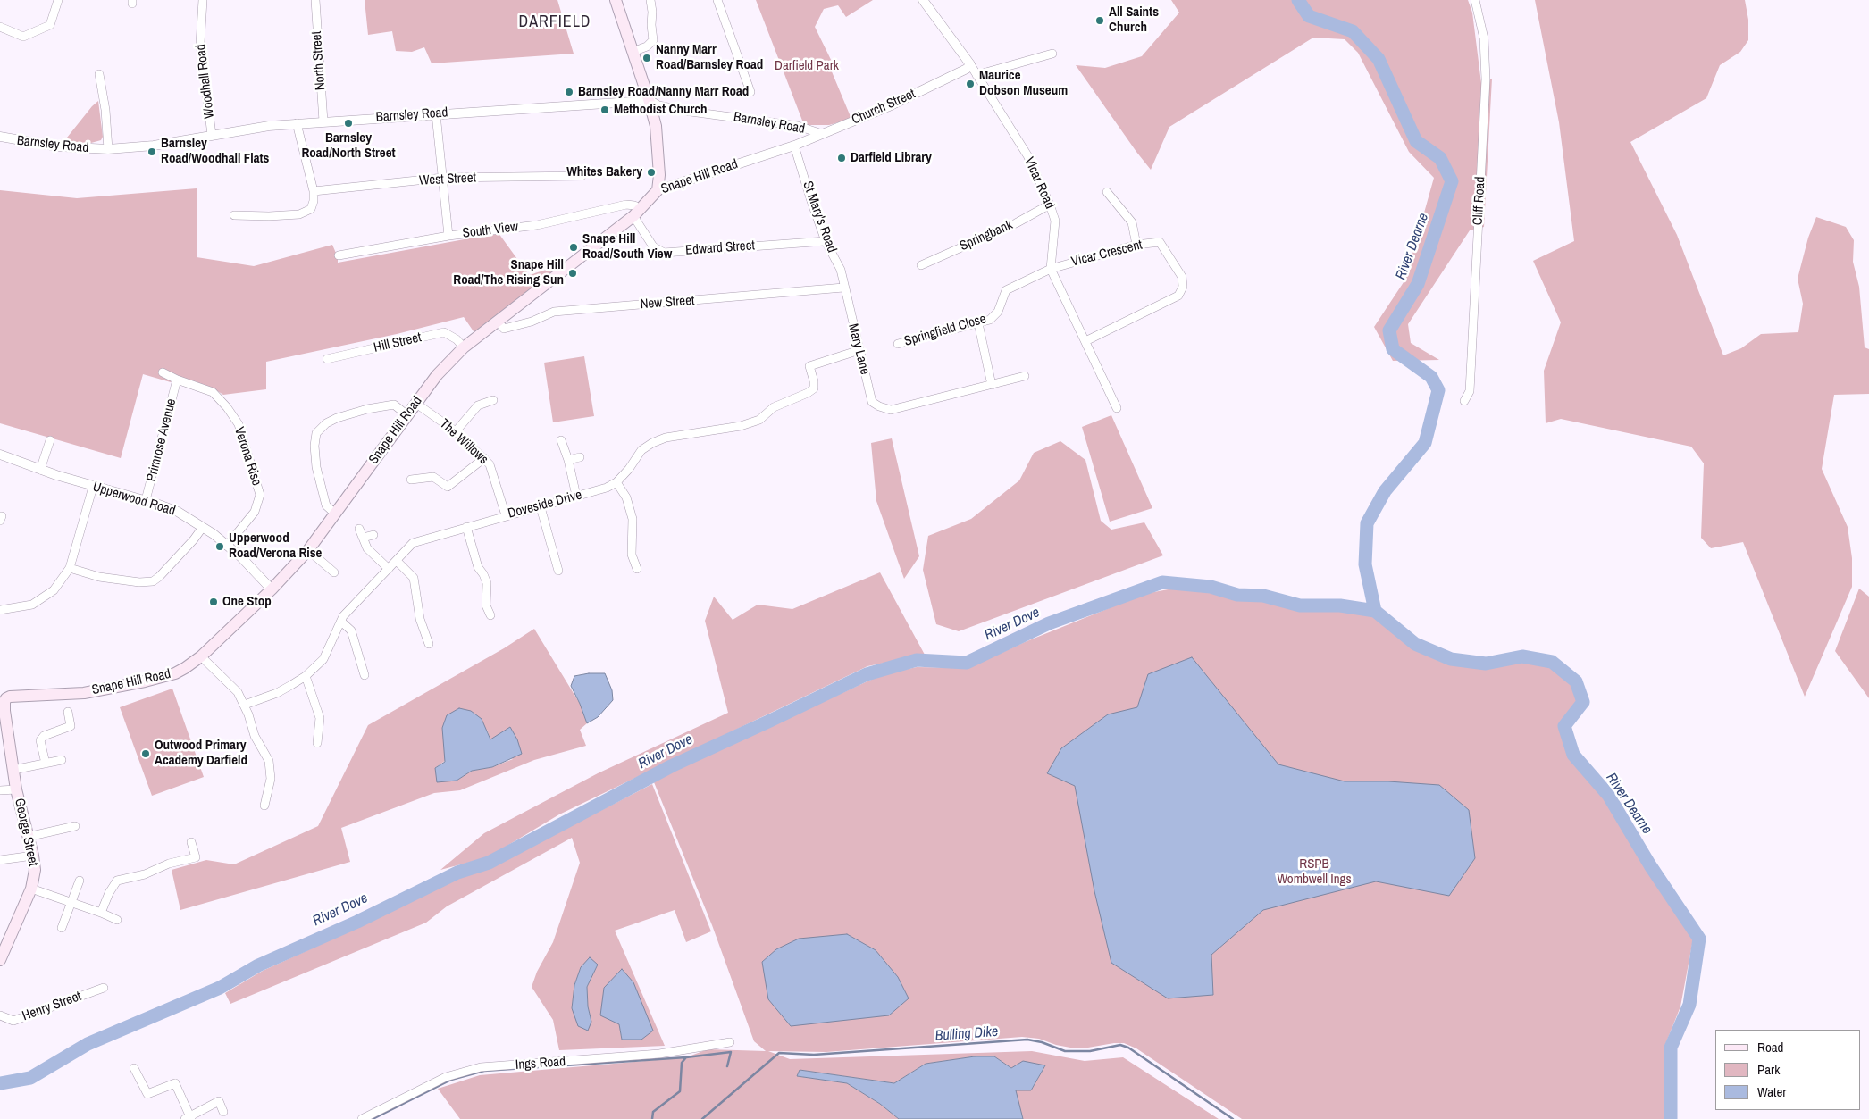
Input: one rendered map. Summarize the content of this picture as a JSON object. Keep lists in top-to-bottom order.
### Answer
{
  "streets": {
    "main road": ["Snape Hill Road", "George Street"],
    "street": [
      "North Street",
      "Woodhall Road",
      "Church Street",
      "Barnsley Road",
      "West Street",
      "Vicar Road",
      "Cliff Road",
      "St Mary's Road",
      "South View",
      "Springbank",
      "Edward Street",
      "Vicar Crescent",
      "New Street",
      "Springfield Close",
      "Hill Street",
      "Mary Lane",
      "Primrose Avenue",
      "The Willows",
      "Verona Rise",
      "Upperwood Road",
      "Doveside Drive",
      "Henry Street",
      "Ings Road"
    ]
  },
  "crossings": [
    ["North Street", "Barnsley Road"],
    ["Woodhall Road", "Barnsley Road"],
    ["Church Street", "Barnsley Road"],
    ["Church Street", "Snape Hill Road"],
    ["Church Street", "Vicar Road"],
    ["Church Street", "St Mary's Road"],
    ["Snape Hill Road", "St Mary's Road"],
    ["Snape Hill Road", "South View"],
    ["Snape Hill Road", "Edward Street"],
    ["Snape Hill Road", "New Street"],
    ["Snape Hill Road", "Hill Street"],
    ["Snape Hill Road", "The Willows"],
    ["Snape Hill Road", "Upperwood Road"],
    ["Snape Hill Road", "George Street"],
    ["Vicar Road", "Springbank"],
    ["Vicar Road", "Vicar Crescent"],
    ["Vicar Road", "Springfield Close"],
    ["St Mary's Road", "Edward Street"],
    ["St Mary's Road", "New Street"],
    ["St Mary's Road", "Mary Lane"],
    ["South View", "Edward Street"],
    ["Vicar Crescent", "Springfield Close"],
    ["New Street", "Mary Lane"],
    ["Mary Lane", "Doveside Drive"],
    ["Primrose Avenue", "Verona Rise"],
    ["Primrose Avenue", "Upperwood Road"],
    ["The Willows", "Doveside Drive"],
    ["Verona Rise", "Upperwood Road"]
  ],
  "districts": ["DARFIELD"],
  "water": ["River Dearne", "River Dove", "Bulling Dike"],
  "parks": ["Darfield Park", "RSPB Wombwell Ings"],
  "places": [
    "All Saints Church",
    "Nanny Marr Road/Barnsley Road",
    "Maurice Dobson Museum",
    "Barnsley Road/Nanny Marr Road",
    "Methodist Church",
    "Barnsley Road/North Street",
    "Barnsley Road/Woodhall Flats",
    "Darfield Library",
    "Whites Bakery",
    "Snape Hill Road/South View",
    "Snape Hill Road/The Rising Sun",
    "Upperwood Road/Verona Rise",
    "One Stop",
    "Outwood Primary Academy Darfield"
  ],
  "legend": ["Road", "Park", "Water"]
}
